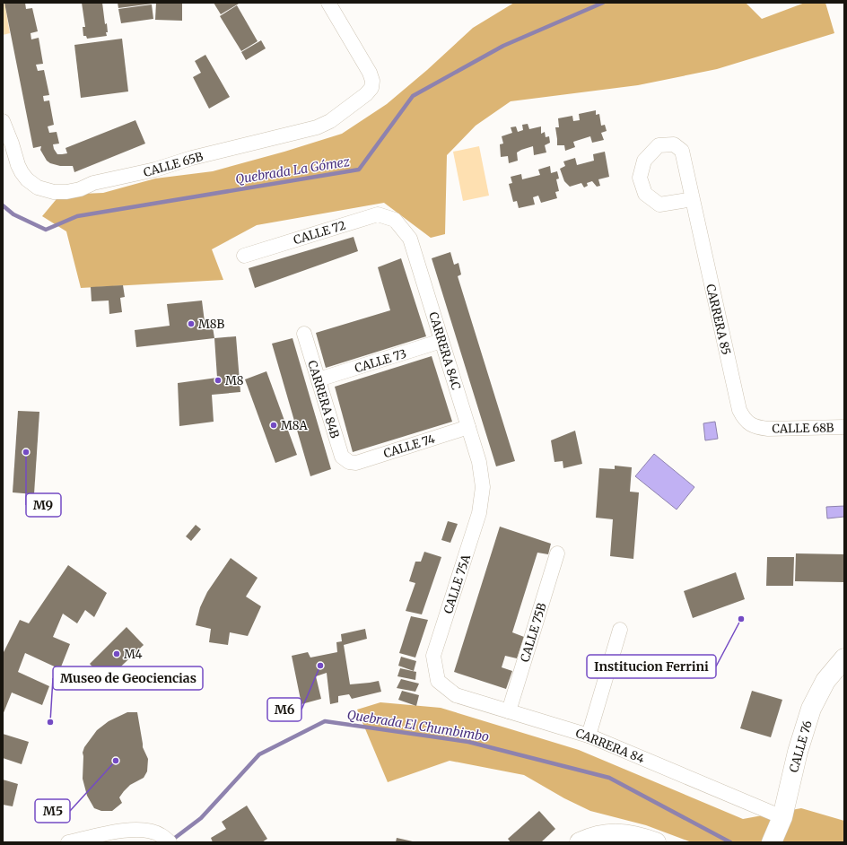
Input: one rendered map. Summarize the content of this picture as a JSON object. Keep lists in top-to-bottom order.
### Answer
{
  "streets": {
    "street": [
      "CALLE 65B",
      "CALLE 72",
      "CARRERA 85",
      "CARRERA 84C",
      "CALLE 73",
      "CARRERA 84B",
      "CALLE 68B",
      "CALLE 74",
      "CALLE 75A",
      "CALLE 75B",
      "CARRERA 84",
      "CALLE 76"
    ]
  },
  "crossings": [
    ["CALLE 72", "CARRERA 84C"],
    ["CARRERA 85", "CALLE 68B"],
    ["CARRERA 84C", "CALLE 73"],
    ["CARRERA 84C", "CALLE 74"],
    ["CARRERA 84C", "CALLE 75A"],
    ["CALLE 73", "CARRERA 84B"],
    ["CARRERA 84B", "CALLE 74"],
    ["CALLE 75A", "CARRERA 84"],
    ["CALLE 75B", "CARRERA 84"],
    ["CARRERA 84", "CALLE 76"]
  ],
  "water": ["Quebrada La Gómez", "Quebrada El Chumbimbo"],
  "places": [
    "M8B",
    "M8",
    "M8A",
    "M9",
    "Institucion Ferrini",
    "M4",
    "M6",
    "Museo de Geociencias",
    "M5"
  ]
}
